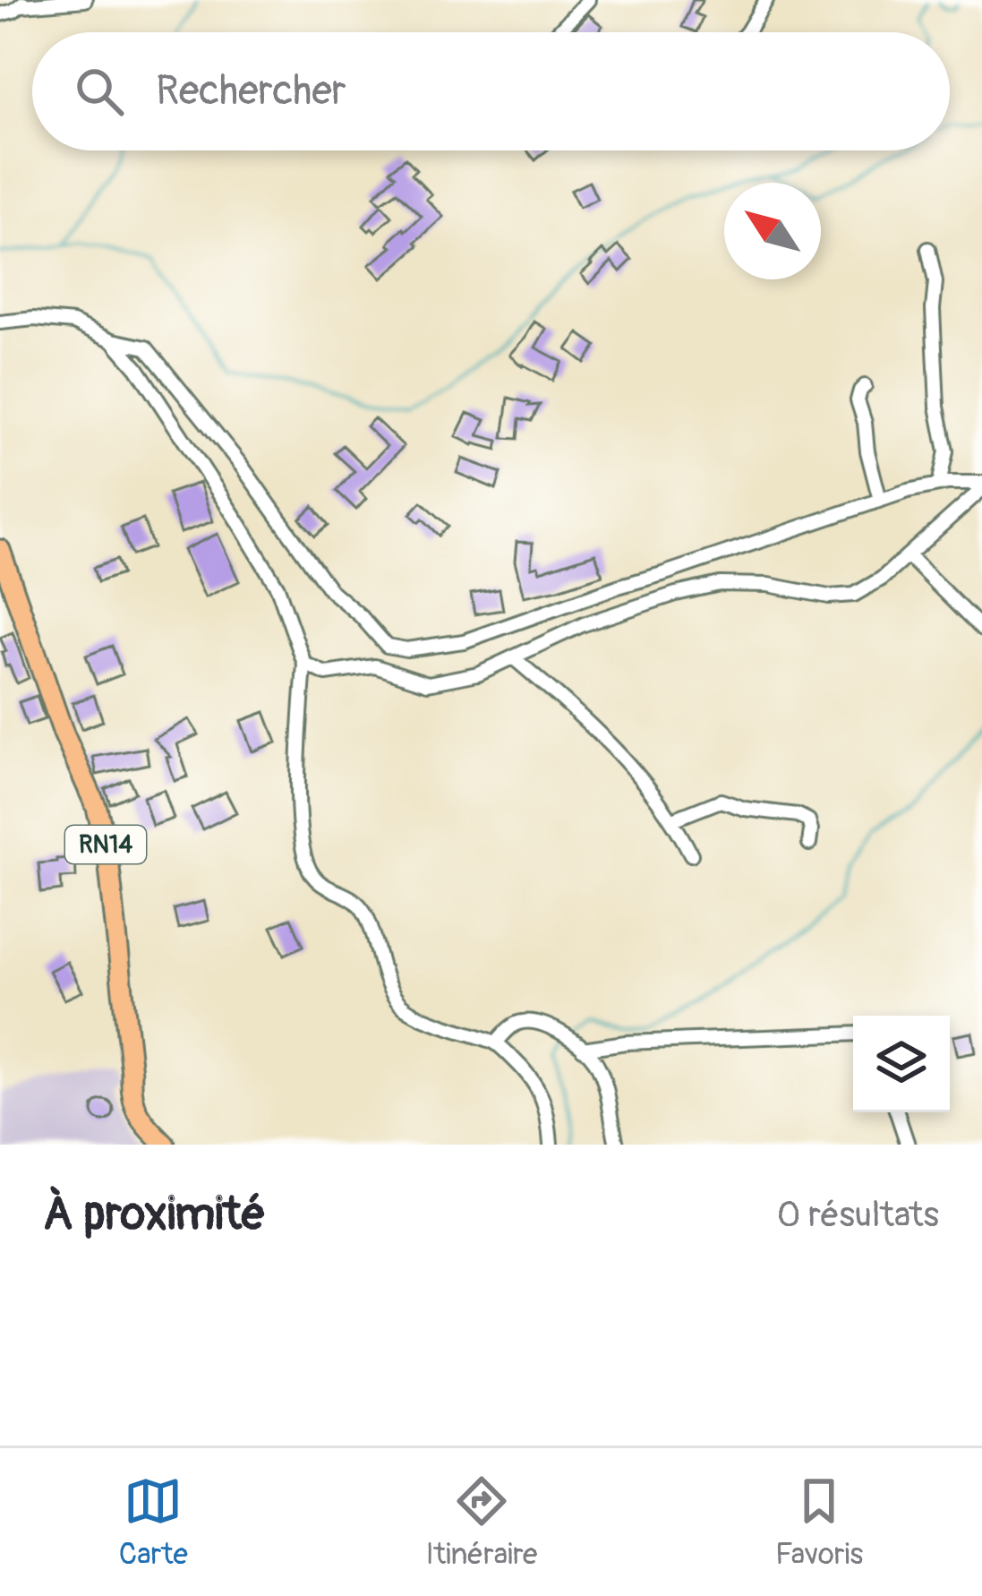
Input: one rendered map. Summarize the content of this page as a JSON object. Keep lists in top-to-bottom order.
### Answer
{
  "streets": {
    "highway": ["RN14"]
  },
  "north": "top left",
  "page": {
    "search": "Rechercher",
    "heading": ["À proximité", "0 résultats"],
    "nav": ["Carte", "Itinéraire", "Favoris"]
  }
}
